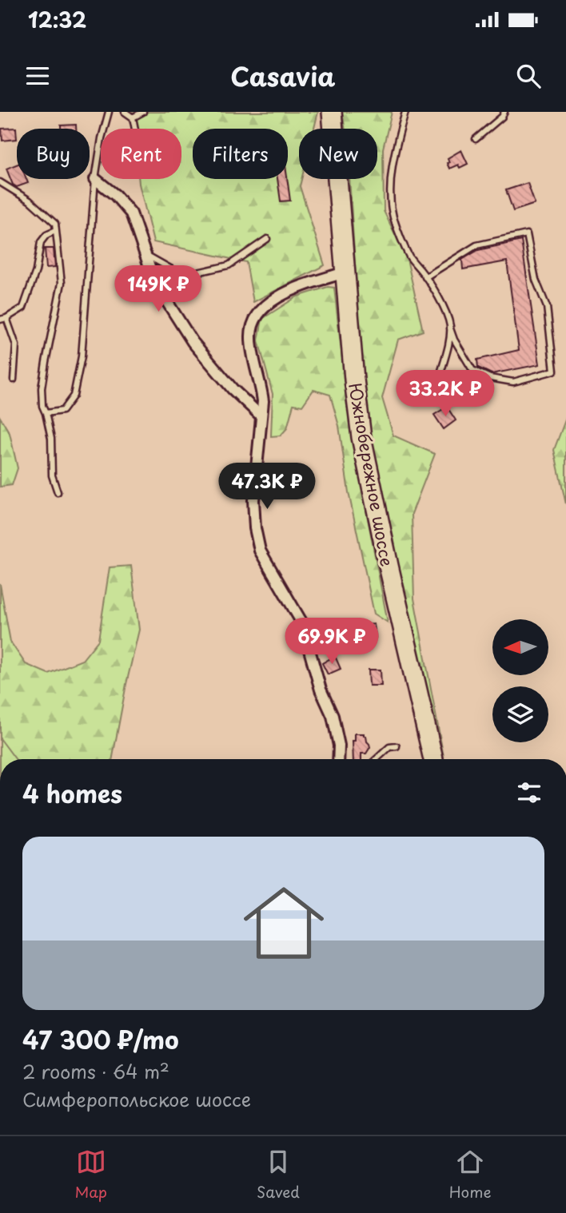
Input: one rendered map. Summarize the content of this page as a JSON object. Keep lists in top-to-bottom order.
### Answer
{
  "streets": {
    "highway": ["Южнобережное шоссе"]
  },
  "north": "left",
  "page": {
    "status": "12:32",
    "header": "Casavia",
    "chip": [
      "Buy",
      "Rent",
      "Filters",
      "New"
    ],
    "price": [
      "149K ₽",
      "33.2K ₽",
      "47.3K ₽",
      "69.9K ₽"
    ],
    "heading": "4 homes",
    "list": [
      {
        "name": "47 300 ₽/mo",
        "note": "2 rooms · 64 m² · Симферопольское шоссе"
      }
    ],
    "tabs": ["Map", "Saved", "Home"]
  }
}
